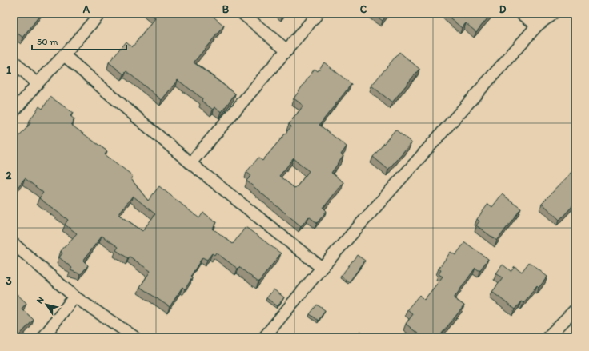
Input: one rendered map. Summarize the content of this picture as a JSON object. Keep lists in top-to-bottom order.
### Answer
{
  "scale_bar": "50 m",
  "north": "top left",
  "grid": {
    "columns": [
      "A",
      "B",
      "C",
      "D"
    ],
    "rows": ["1", "2", "3"]
  }
}
